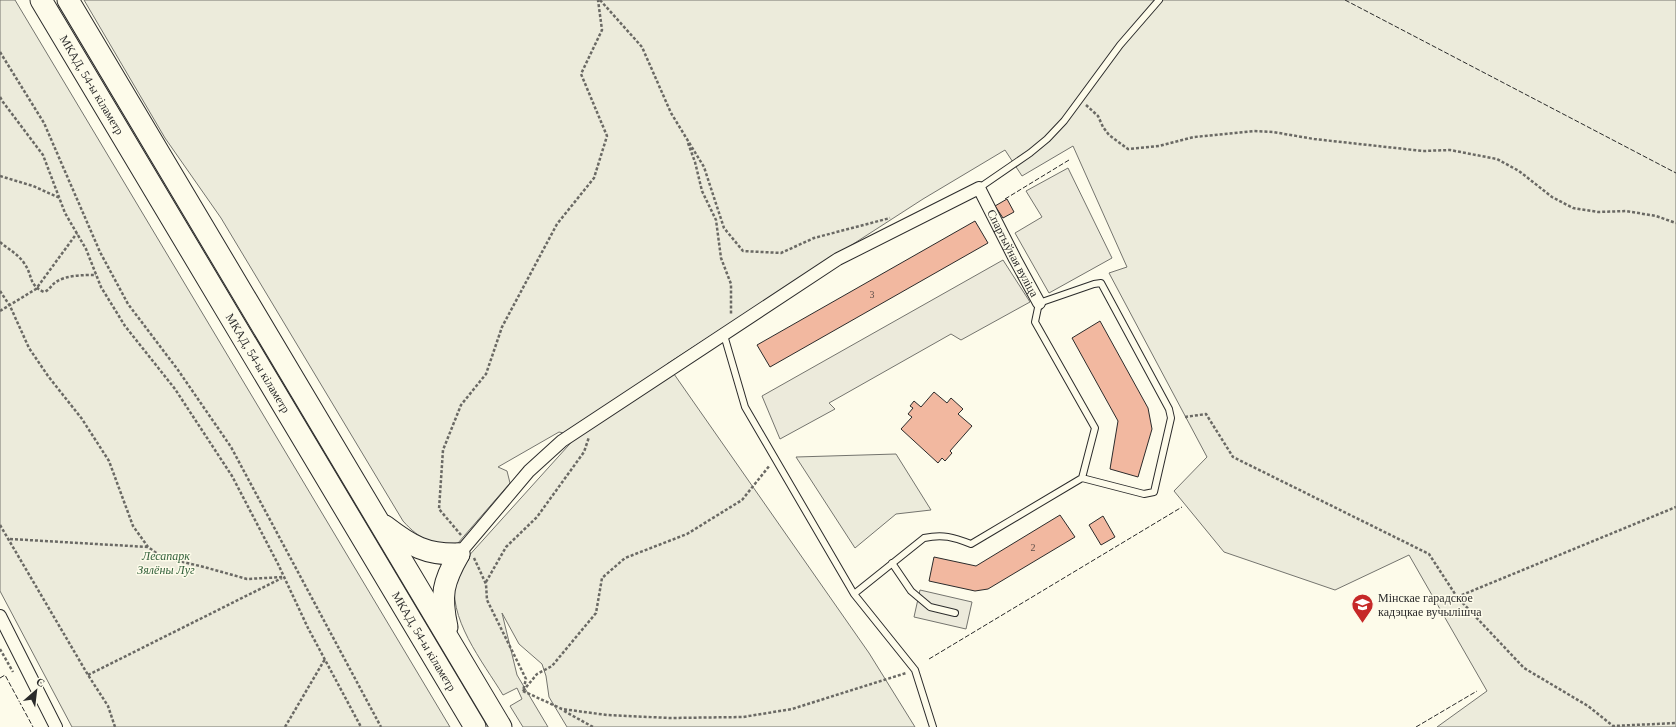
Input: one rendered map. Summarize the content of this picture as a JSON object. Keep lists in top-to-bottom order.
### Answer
{
  "streets": {
    "highway": ["МКАД, 54-ы кіламетр"],
    "street": ["Спартыўная вуліца"]
  },
  "parks": ["Лесапарк Зялёны Луг"],
  "places": {
    "school or university": ["Мінскае гарадское кадэцкае вучылішча"]
  },
  "house_numbers": ["3", "2"],
  "north": "top right"
}
